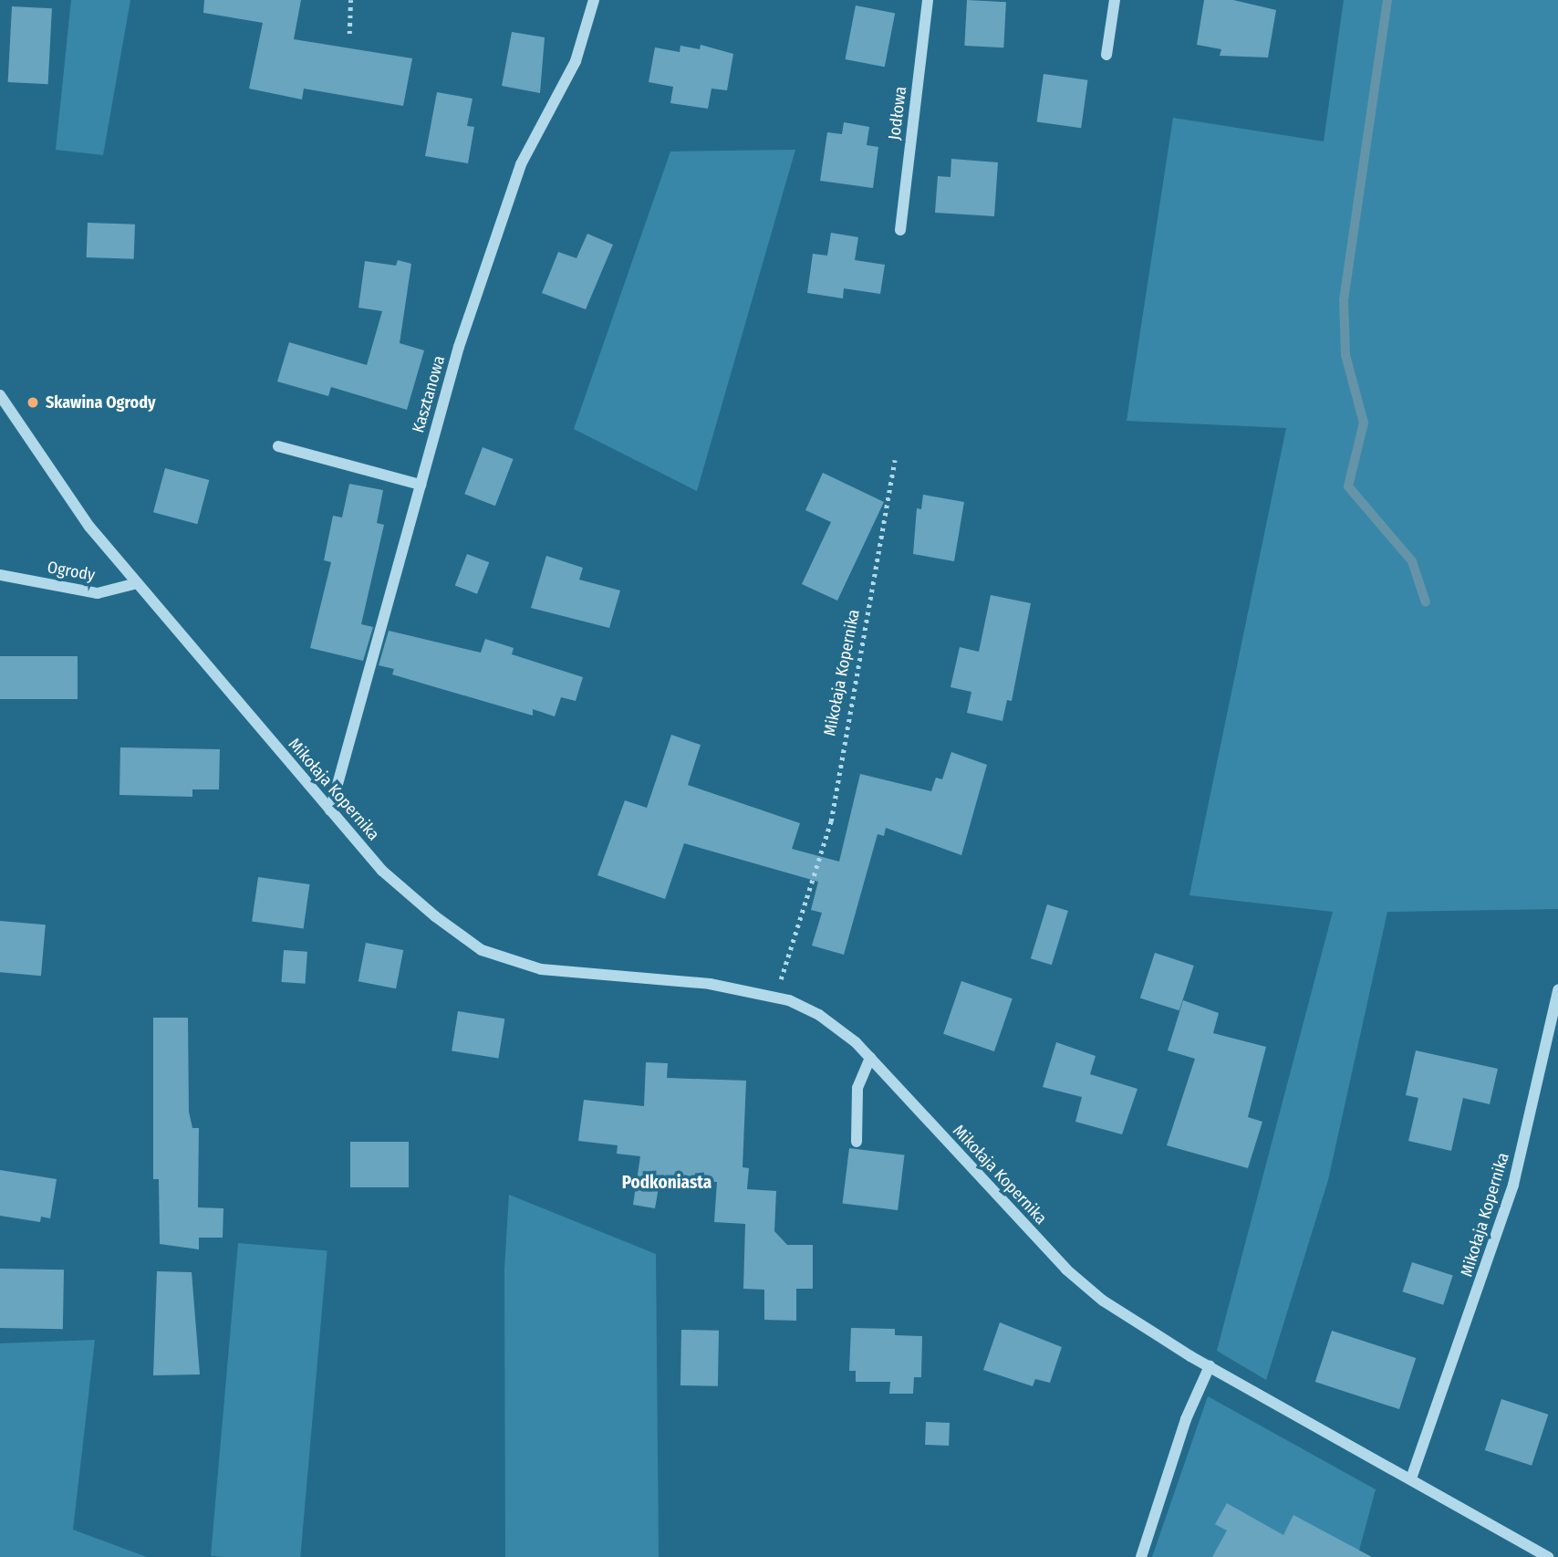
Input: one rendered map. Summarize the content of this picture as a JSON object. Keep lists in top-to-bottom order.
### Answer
{
  "streets": {
    "street": [
      "Jodłowa",
      "Kasztanowa",
      "Ogrody",
      "Mikołaja Kopernika"
    ]
  },
  "crossings": [
    ["Kasztanowa", "Mikołaja Kopernika"],
    ["Ogrody", "Mikołaja Kopernika"]
  ],
  "districts": ["Podkoniasta"],
  "places": ["Skawina Ogrody"]
}
